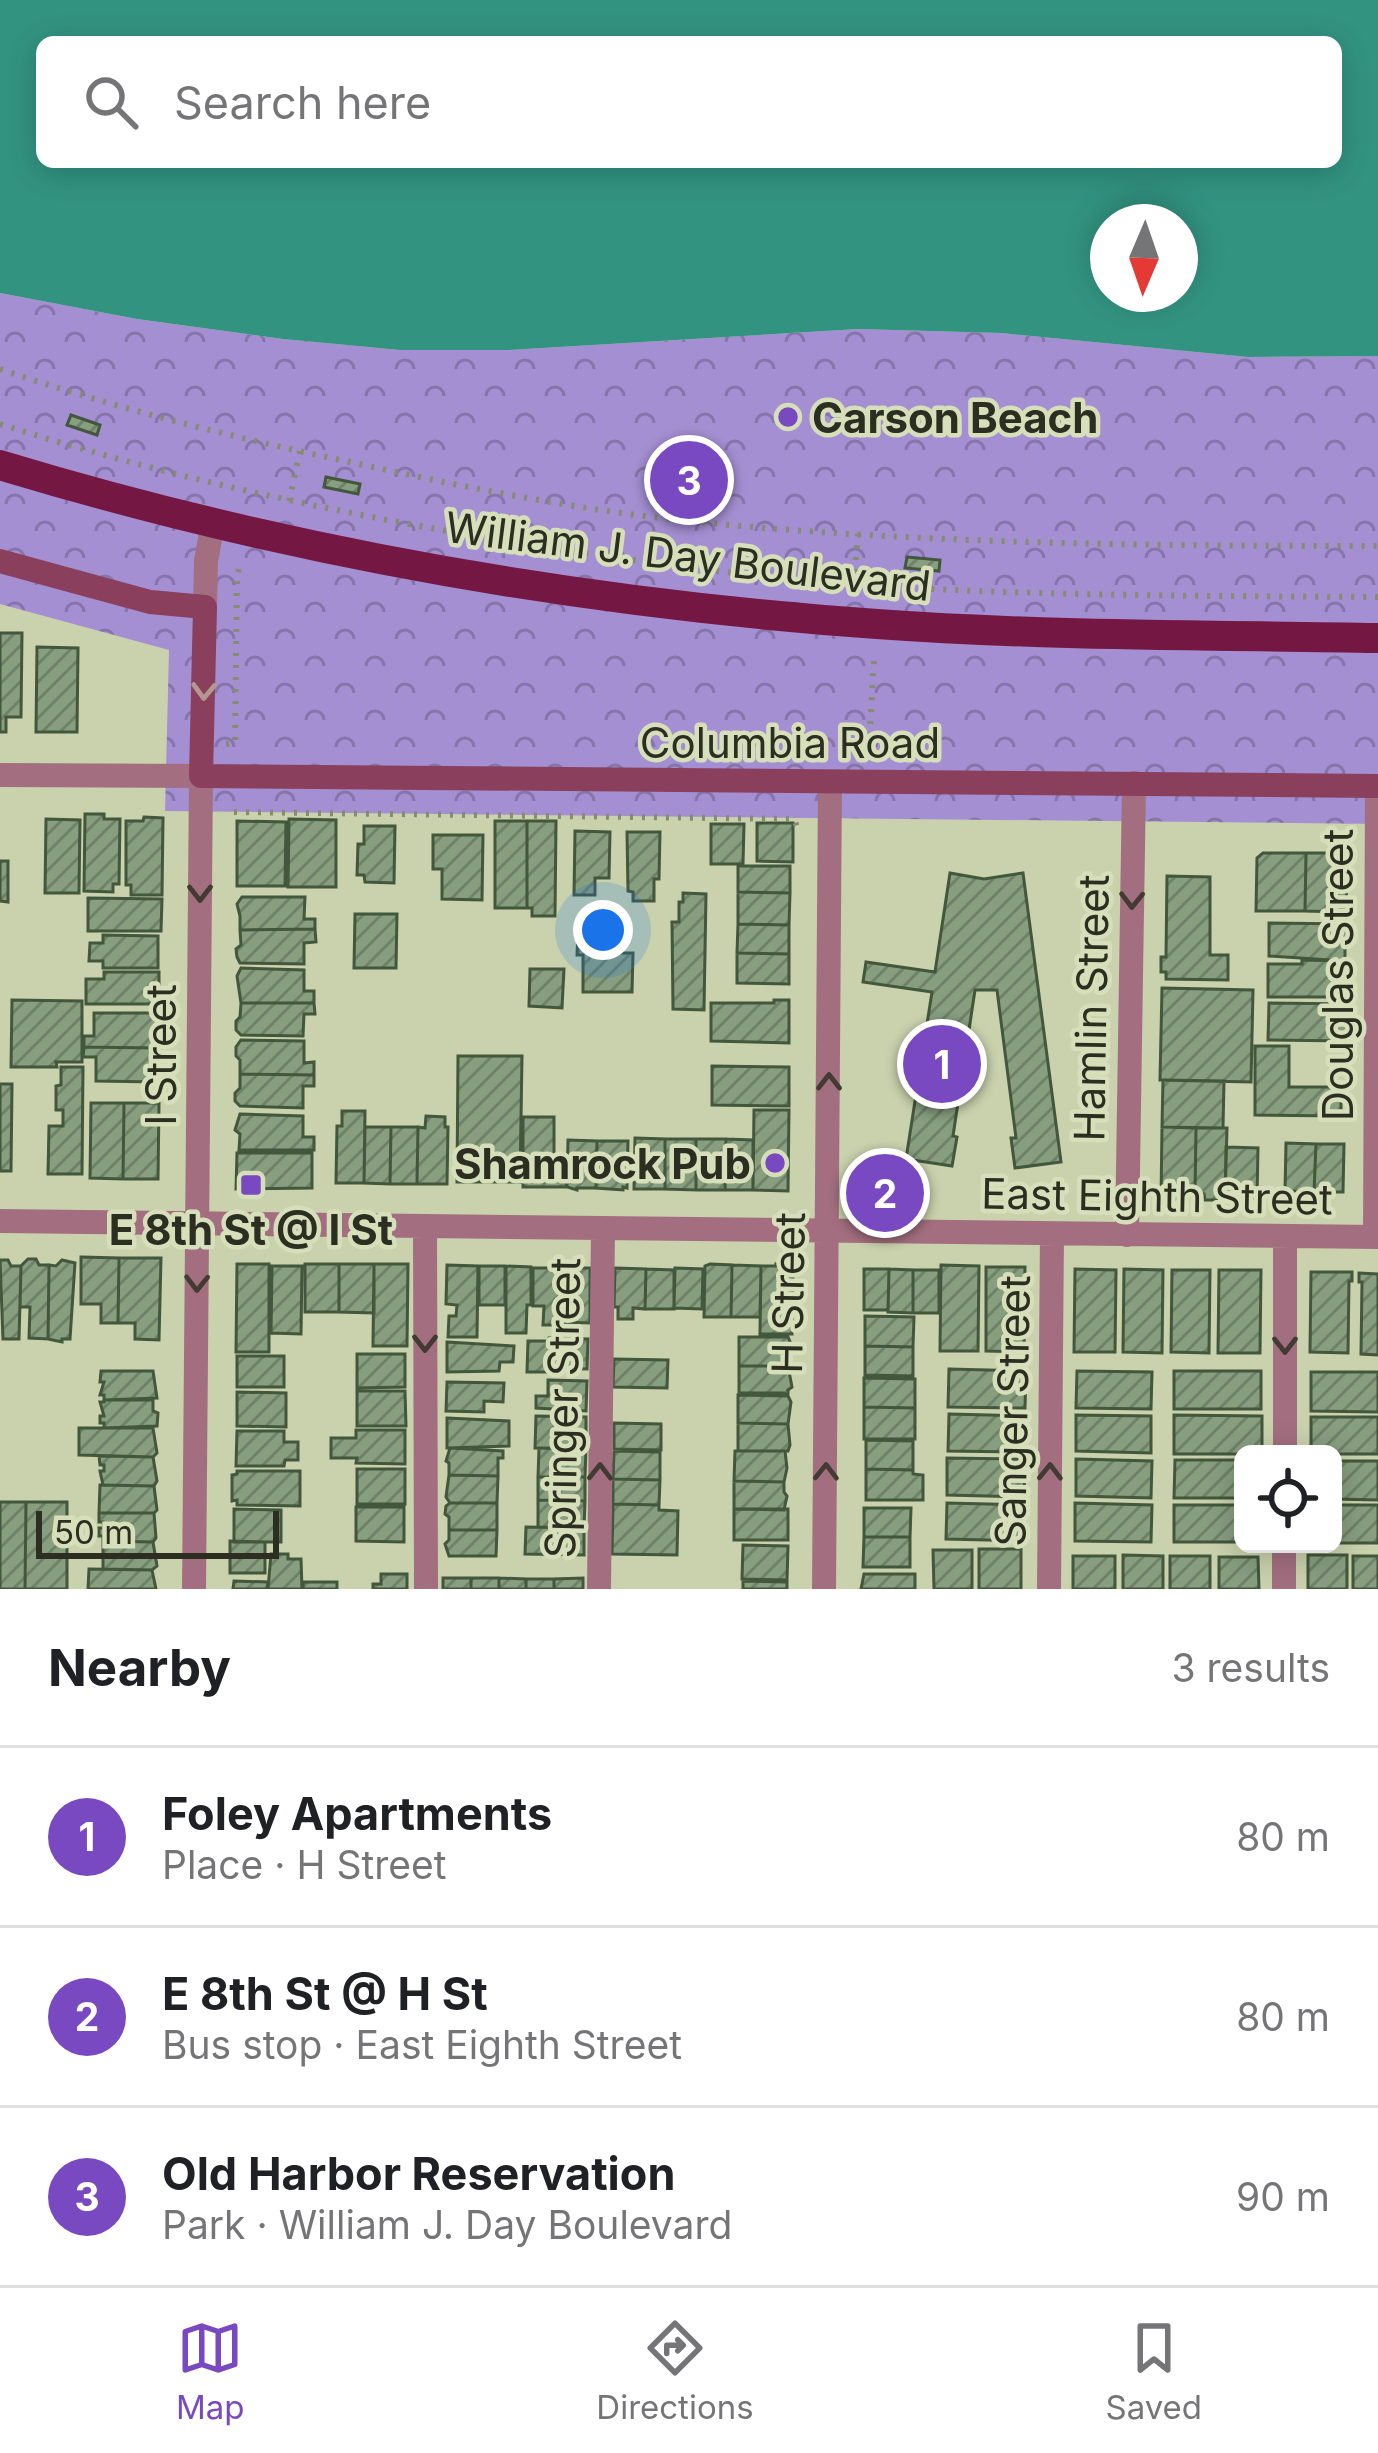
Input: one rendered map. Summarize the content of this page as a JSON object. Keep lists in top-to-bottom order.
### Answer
{
  "streets": {
    "main road": ["William J. Day Boulevard", "Columbia Road", "I Street"],
    "street": [
      "Douglas Street",
      "Hamlin Street",
      "East Eighth Street",
      "H Street",
      "Springer Street",
      "Sanger Street"
    ]
  },
  "crossings": [
    ["William J. Day Boulevard", "I Street"],
    ["Columbia Road", "Douglas Street"],
    ["Columbia Road", "Hamlin Street"],
    ["Columbia Road", "I Street"],
    ["Columbia Road", "H Street"],
    ["Douglas Street", "East Eighth Street"],
    ["Hamlin Street", "East Eighth Street"],
    ["I Street", "East Eighth Street"],
    ["East Eighth Street", "H Street"],
    ["East Eighth Street", "Springer Street"],
    ["East Eighth Street", "Sanger Street"]
  ],
  "one_way": [
    "Hamlin Street",
    "I Street",
    "H Street",
    "Sanger Street"
  ],
  "places": {
    "other": ["Carson Beach", "Shamrock Pub"],
    "transit": ["E 8th St @ I St"]
  },
  "scale_bar": "50 m",
  "north": "bottom",
  "page": {
    "search": "Search here",
    "pins": ["3", "1", "2"],
    "scale": "50 m",
    "heading": ["Nearby", "3 results"],
    "list": [
      {
        "mark": "1",
        "name": "Foley Apartments",
        "note": "Place · H Street",
        "value": "80 m"
      },
      {
        "mark": "2",
        "name": "E 8th St @ H St",
        "note": "Bus stop · East Eighth Street",
        "value": "80 m"
      },
      {
        "mark": "3",
        "name": "Old Harbor Reservation",
        "note": "Park · William J. Day Boulevard",
        "value": "90 m"
      }
    ],
    "nav": ["Map", "Directions", "Saved"]
  }
}
